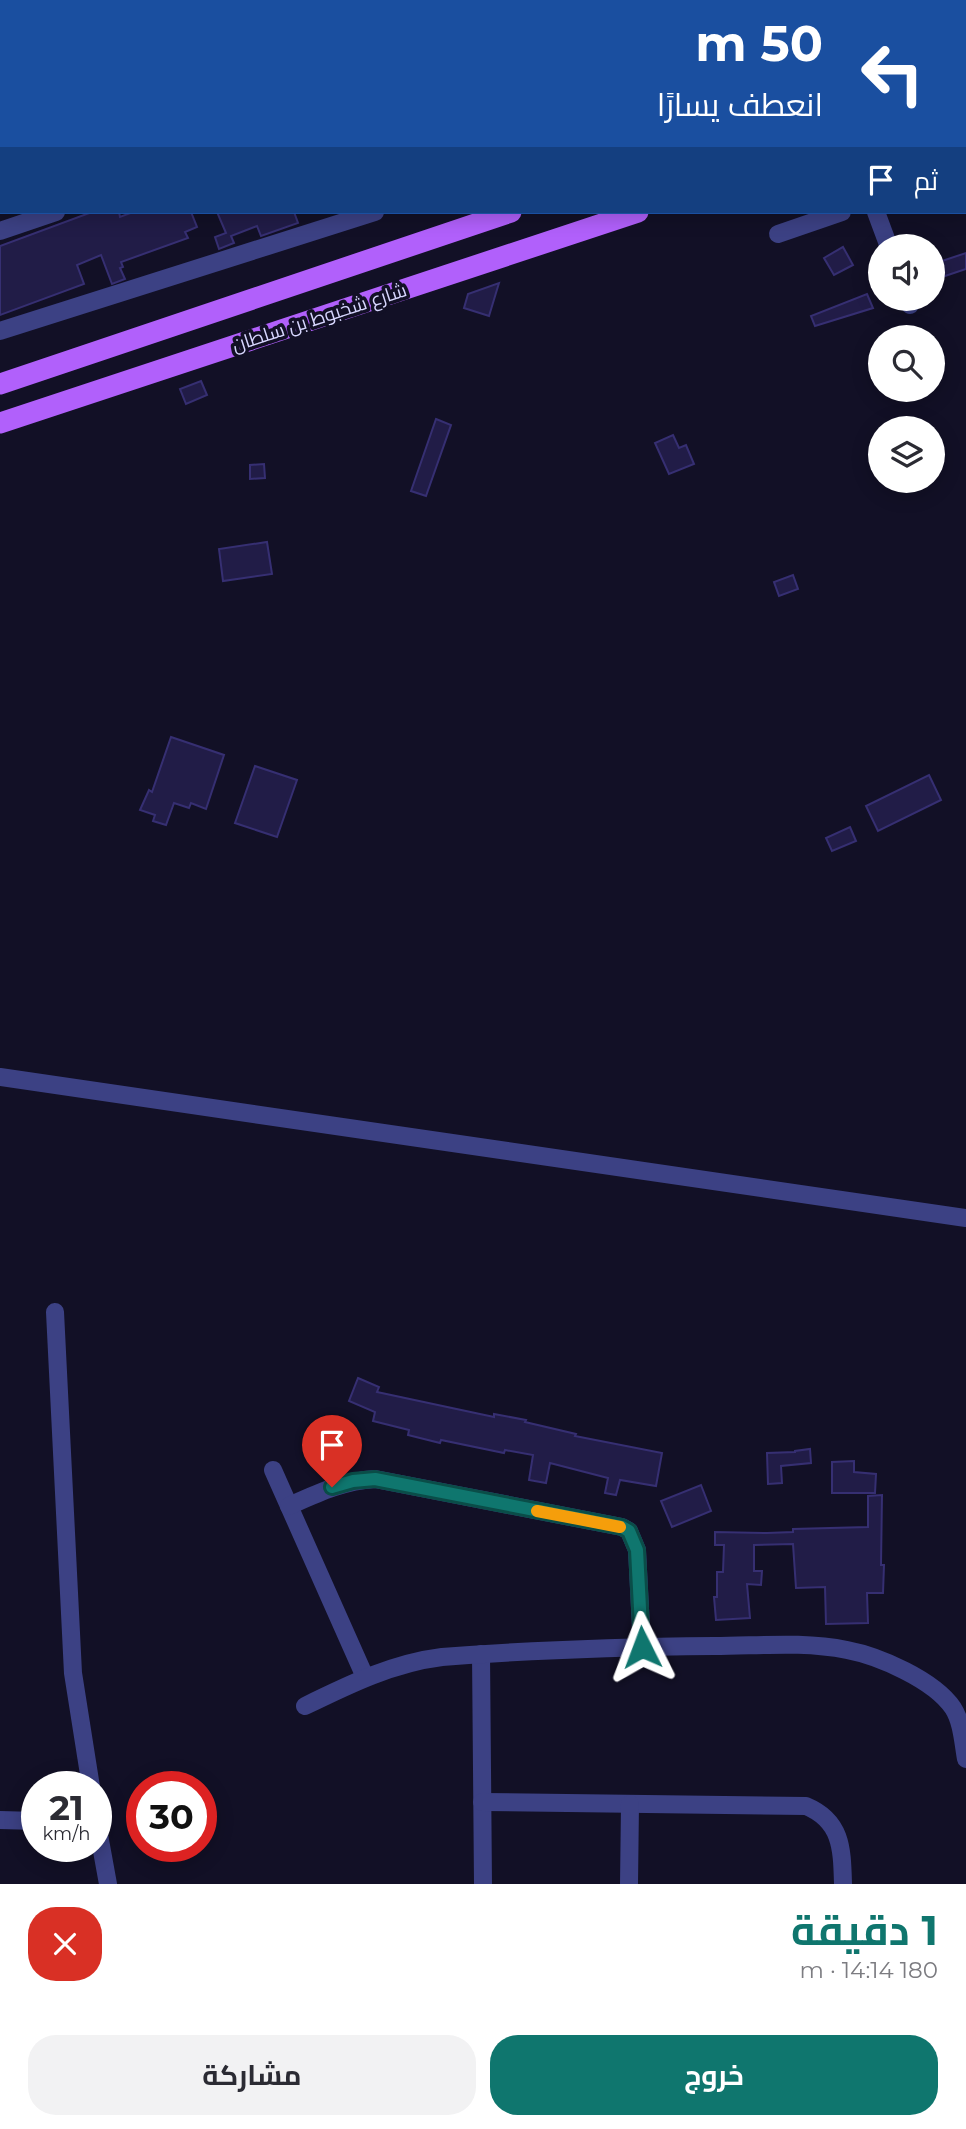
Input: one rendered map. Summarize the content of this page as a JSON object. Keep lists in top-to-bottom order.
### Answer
{
  "streets": {
    "main road": ["شارع شخبوط بن سلطان"]
  },
  "page": {
    "turn": ["50 m", "انعطف يسارًا"],
    "then": "ثم",
    "speed": "21 km/h",
    "limit": "30",
    "heading": ["1 دقيقة", "180 m · 14:14"],
    "buttons": ["خروج", "مشاركة"]
  }
}
